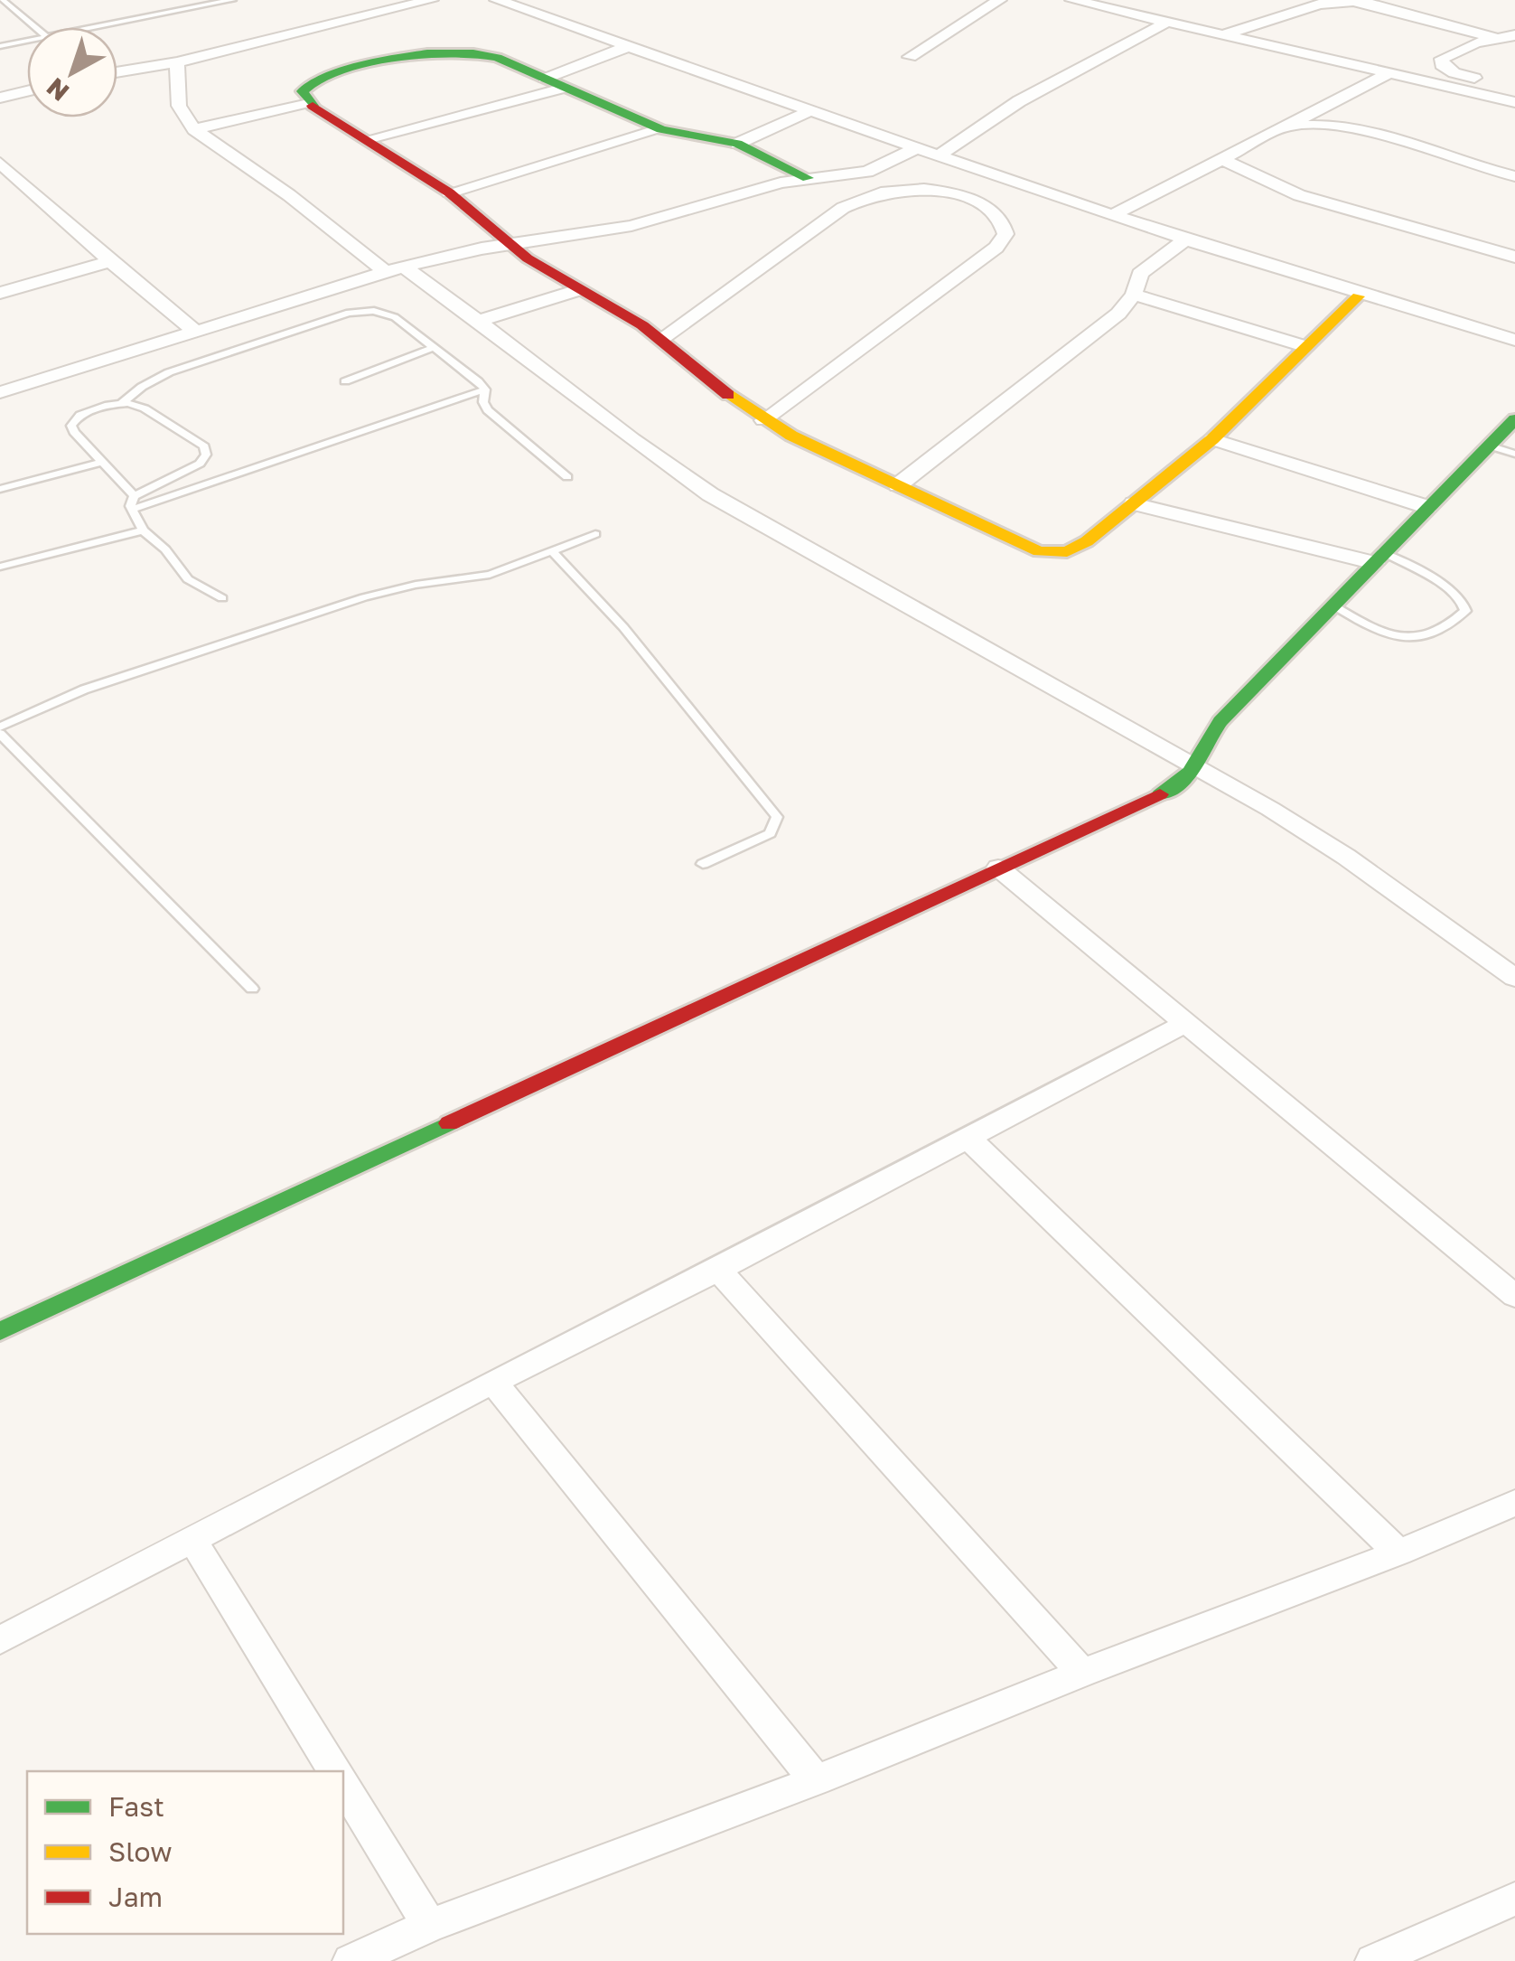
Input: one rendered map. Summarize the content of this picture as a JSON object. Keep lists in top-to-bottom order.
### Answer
{
  "legend": ["Fast", "Slow", "Jam"],
  "north": "bottom left"
}
